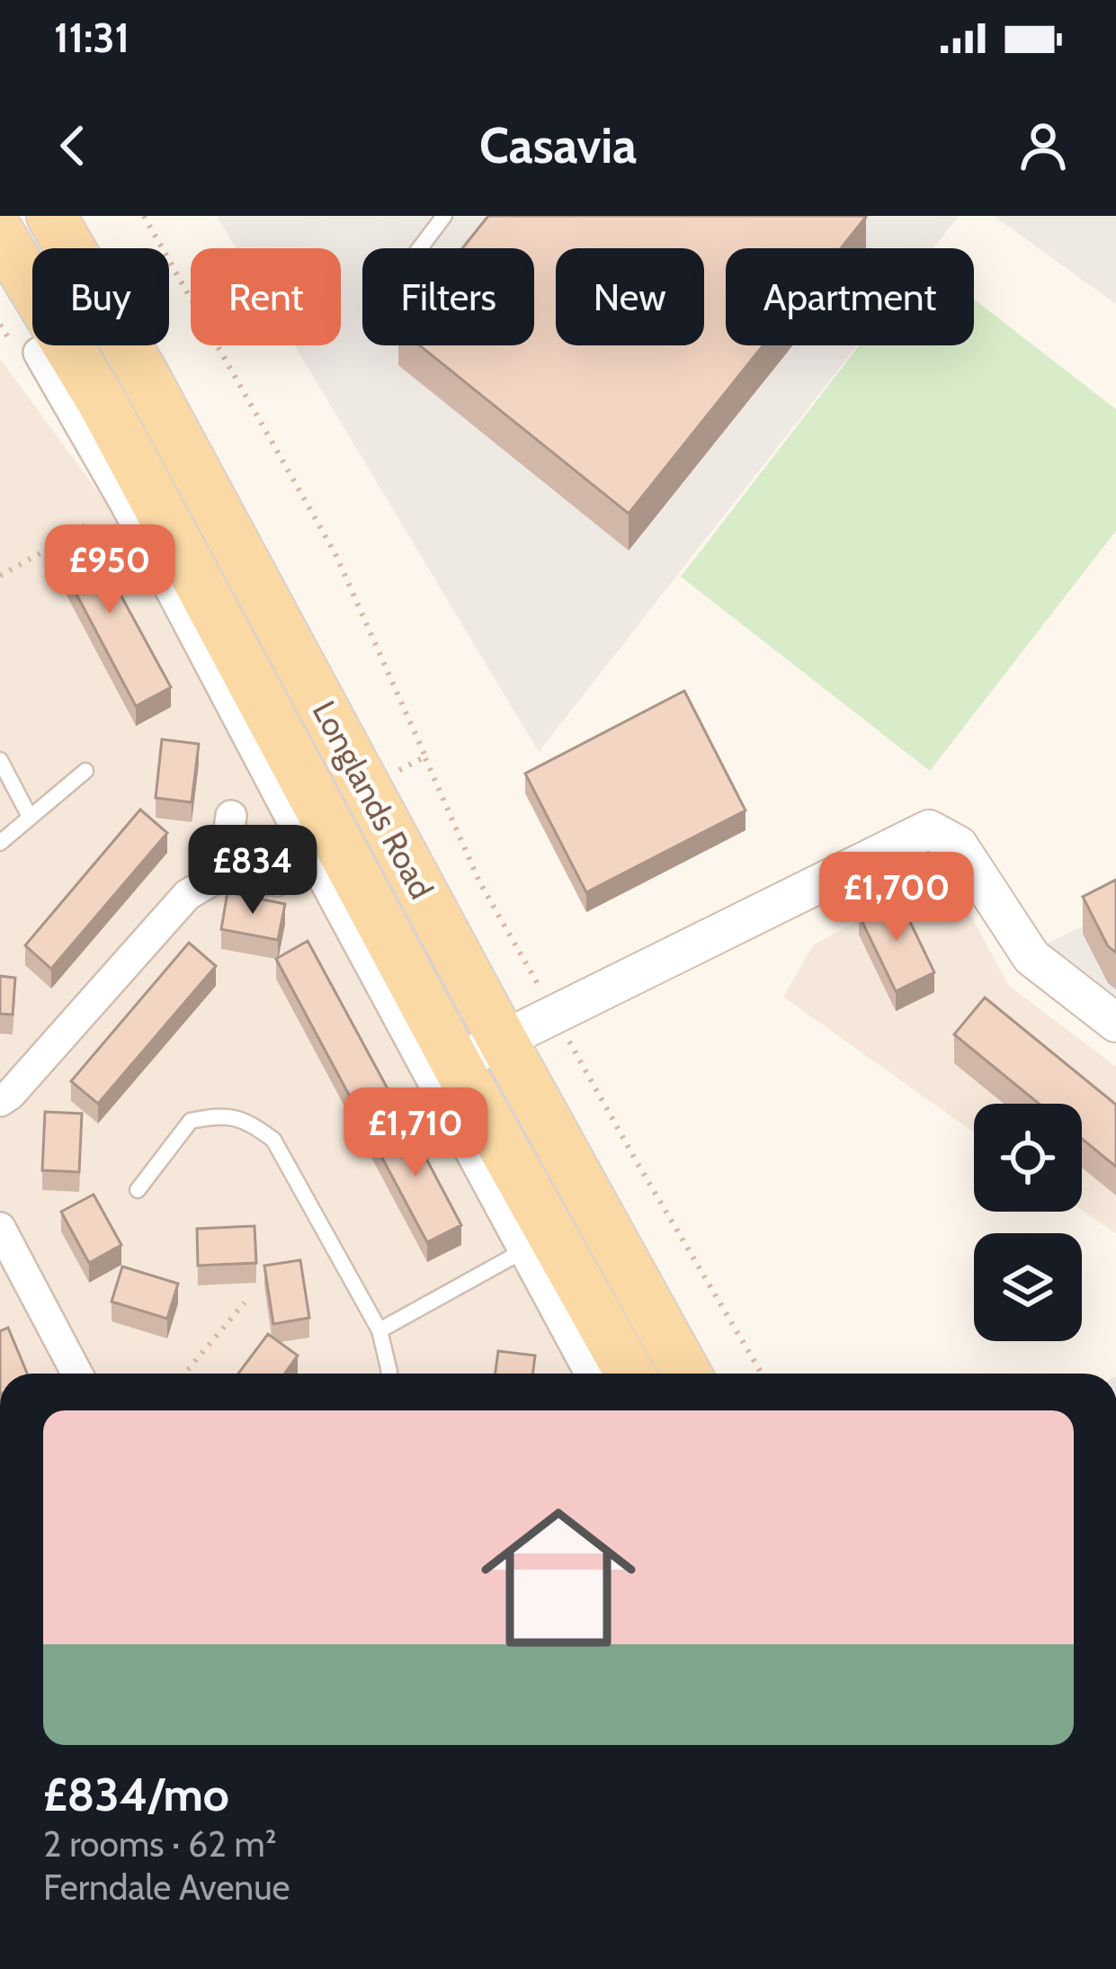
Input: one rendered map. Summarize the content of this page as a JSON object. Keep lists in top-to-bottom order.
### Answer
{
  "streets": {
    "main road": ["Longlands Road"]
  },
  "page": {
    "status": "11:31",
    "header": "Casavia",
    "chip": [
      "Buy",
      "Rent",
      "Filters",
      "New",
      "Apartment"
    ],
    "price": [
      "£950",
      "£834",
      "£1,700",
      "£1,710"
    ],
    "list": [
      {
        "name": "£834/mo",
        "note": "2 rooms · 62 m² · Ferndale Avenue"
      }
    ]
  }
}
